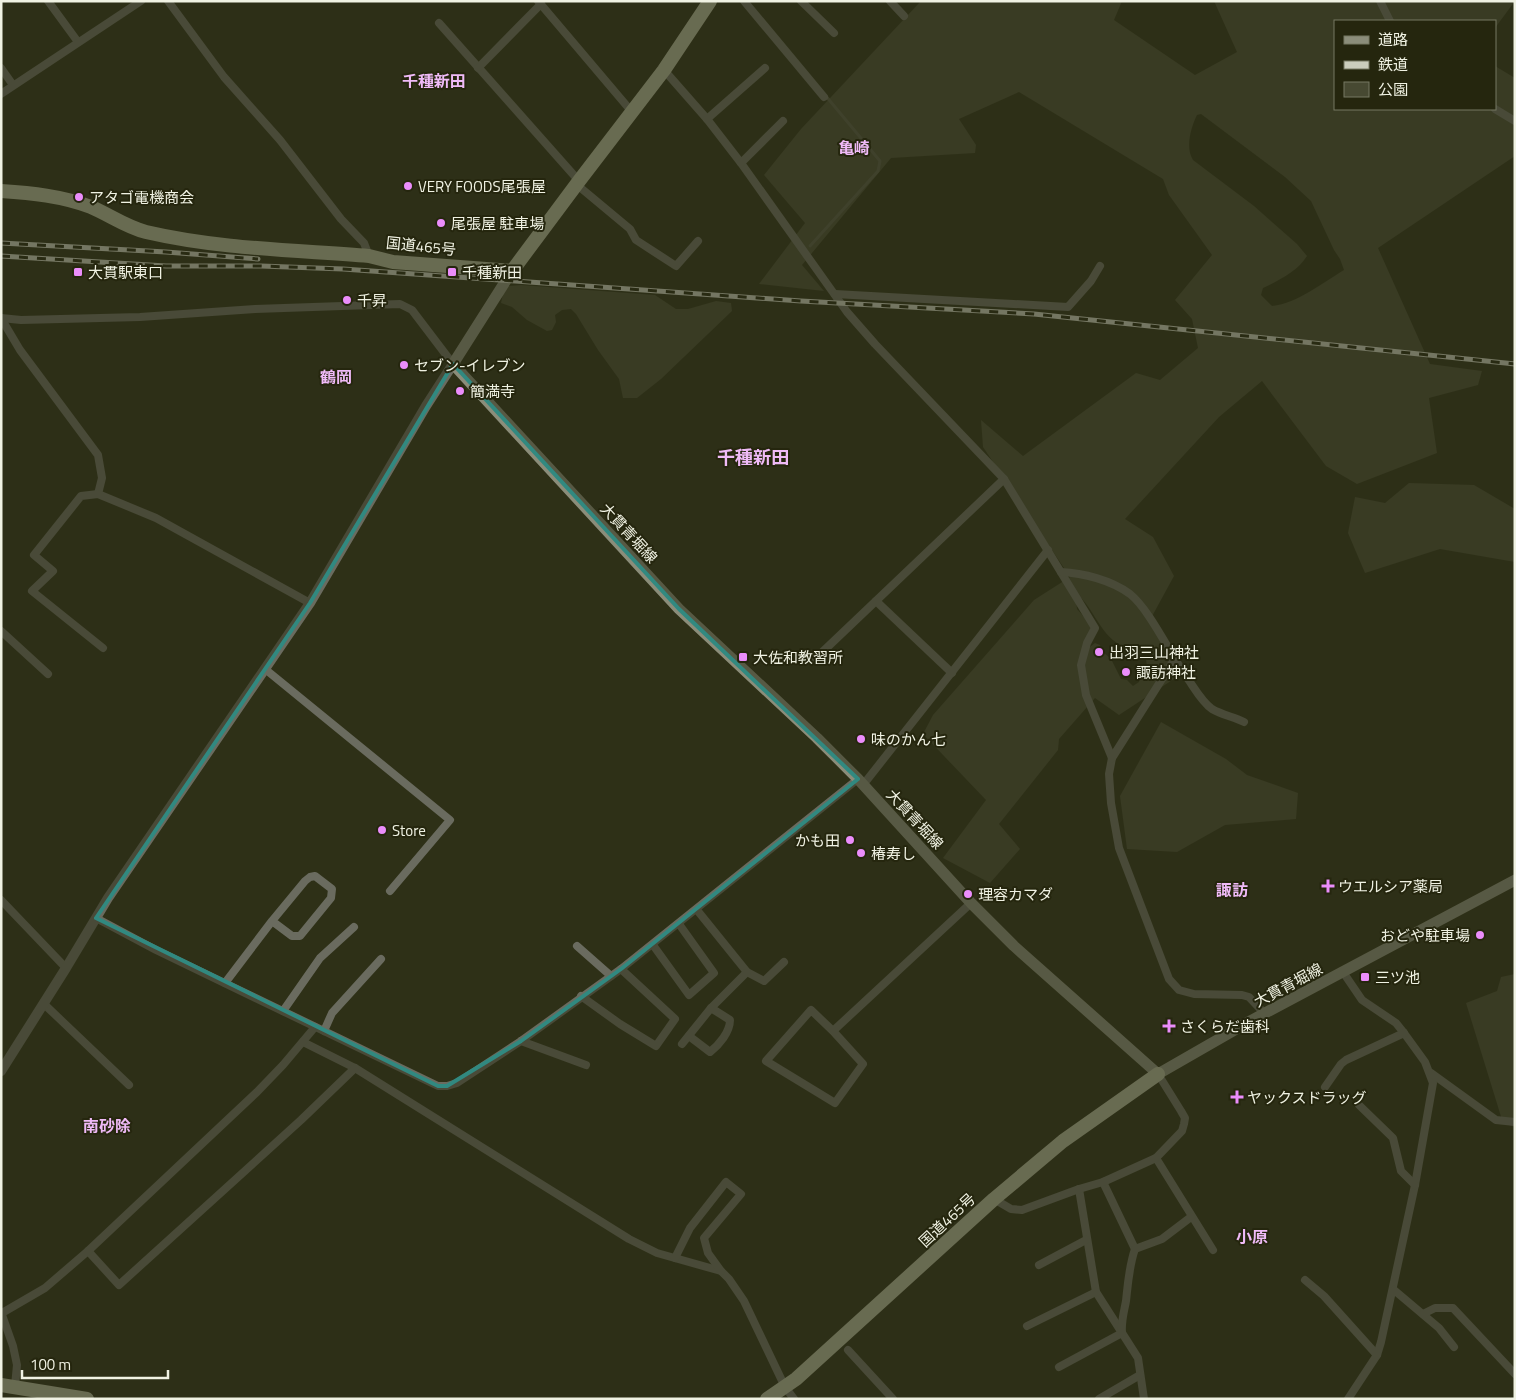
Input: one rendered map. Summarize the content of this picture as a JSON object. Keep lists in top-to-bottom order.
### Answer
{
  "streets": {
    "highway": ["国道465号"],
    "main road": ["大貫青堀線"]
  },
  "crossings": [
    ["国道465号", "大貫青堀線"]
  ],
  "districts": [
    "千種新田",
    "亀崎",
    "鶴岡",
    "千種新田",
    "諏訪",
    "南砂除",
    "小原"
  ],
  "places": {
    "other": [
      "VERY FOODS尾張屋",
      "アタゴ電機商会",
      "尾張屋 駐車場",
      "千昇",
      "セブン-イレブン",
      "簡満寺",
      "出羽三山神社",
      "諏訪神社",
      "味のかん七",
      "Store",
      "かも田",
      "椿寿し",
      "理容カマダ",
      "おどや駐車場"
    ],
    "transit": [
      "大貫駅東口",
      "千種新田",
      "大佐和教習所",
      "三ツ池"
    ],
    "health": ["ウエルシア薬局", "さくらだ歯科", "ヤックスドラッグ"]
  },
  "legend": ["道路", "鉄道", "公園"],
  "scale_bar": "100 m"
}
